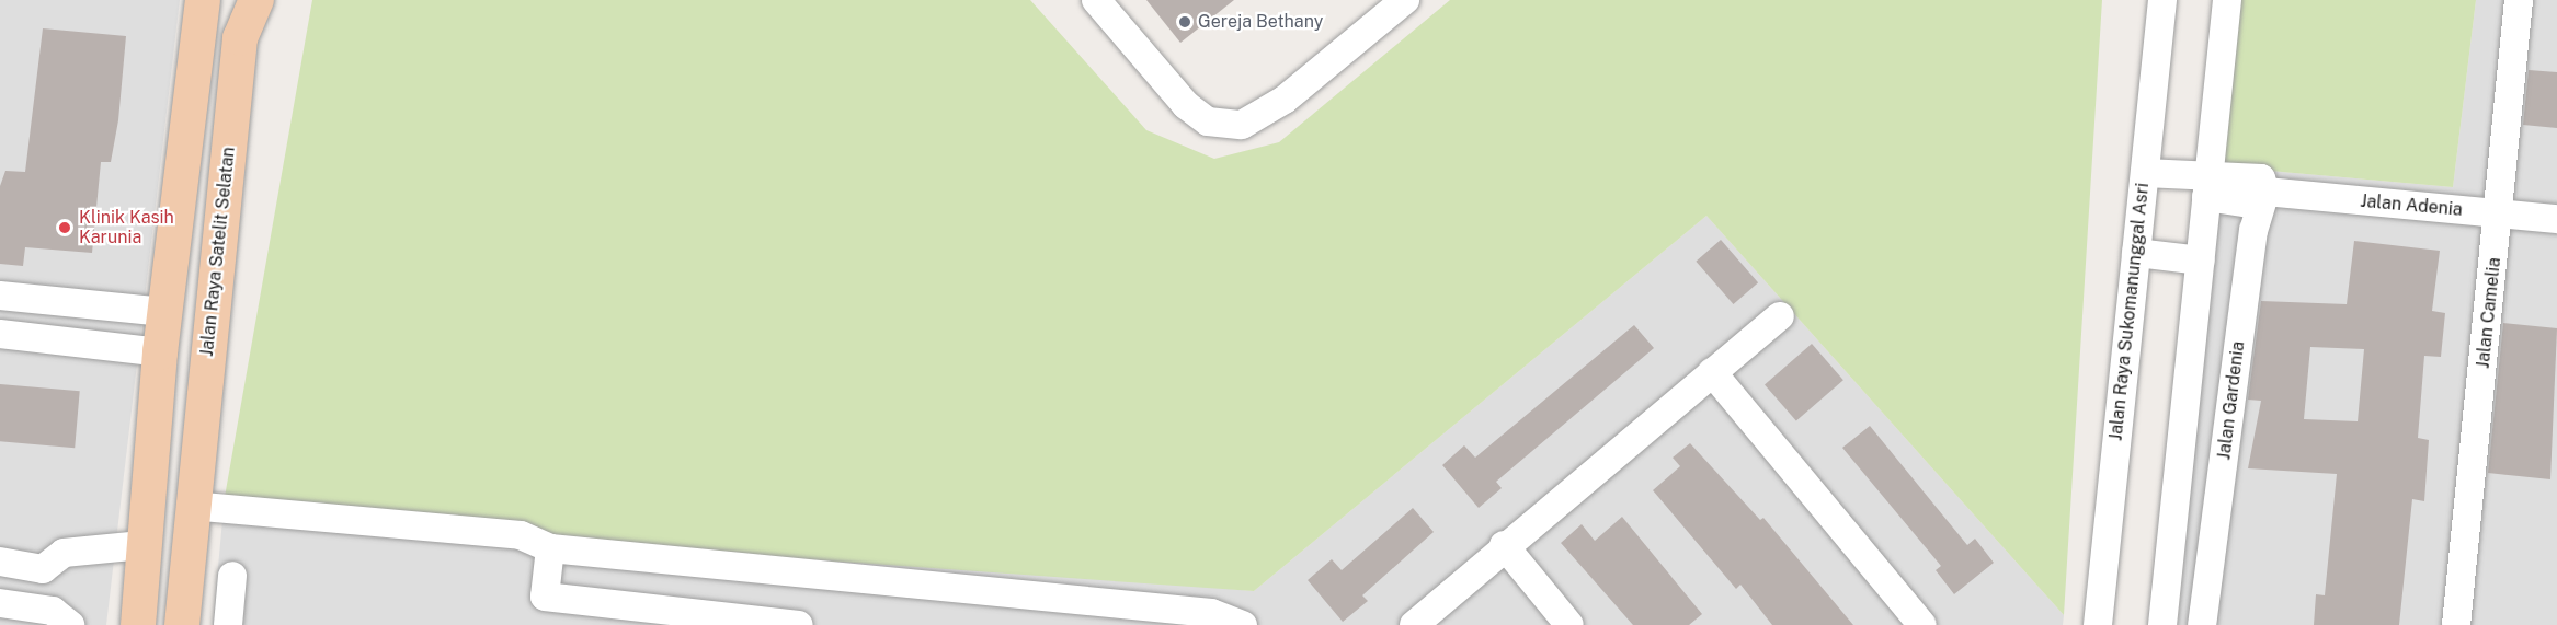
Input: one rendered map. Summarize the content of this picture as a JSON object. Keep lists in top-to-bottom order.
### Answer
{
  "streets": {
    "main road": ["Jalan Raya Satelit Selatan"],
    "street": [
      "Jalan Adenia",
      "Jalan Raya Sukomanunggal Asri",
      "Jalan Camelia",
      "Jalan Gardenia"
    ]
  },
  "crossings": [
    ["Jalan Adenia", "Jalan Raya Sukomanunggal Asri"],
    ["Jalan Adenia", "Jalan Camelia"],
    ["Jalan Adenia", "Jalan Gardenia"]
  ],
  "places": ["Gereja Bethany", "Klinik Kasih Karunia"]
}
